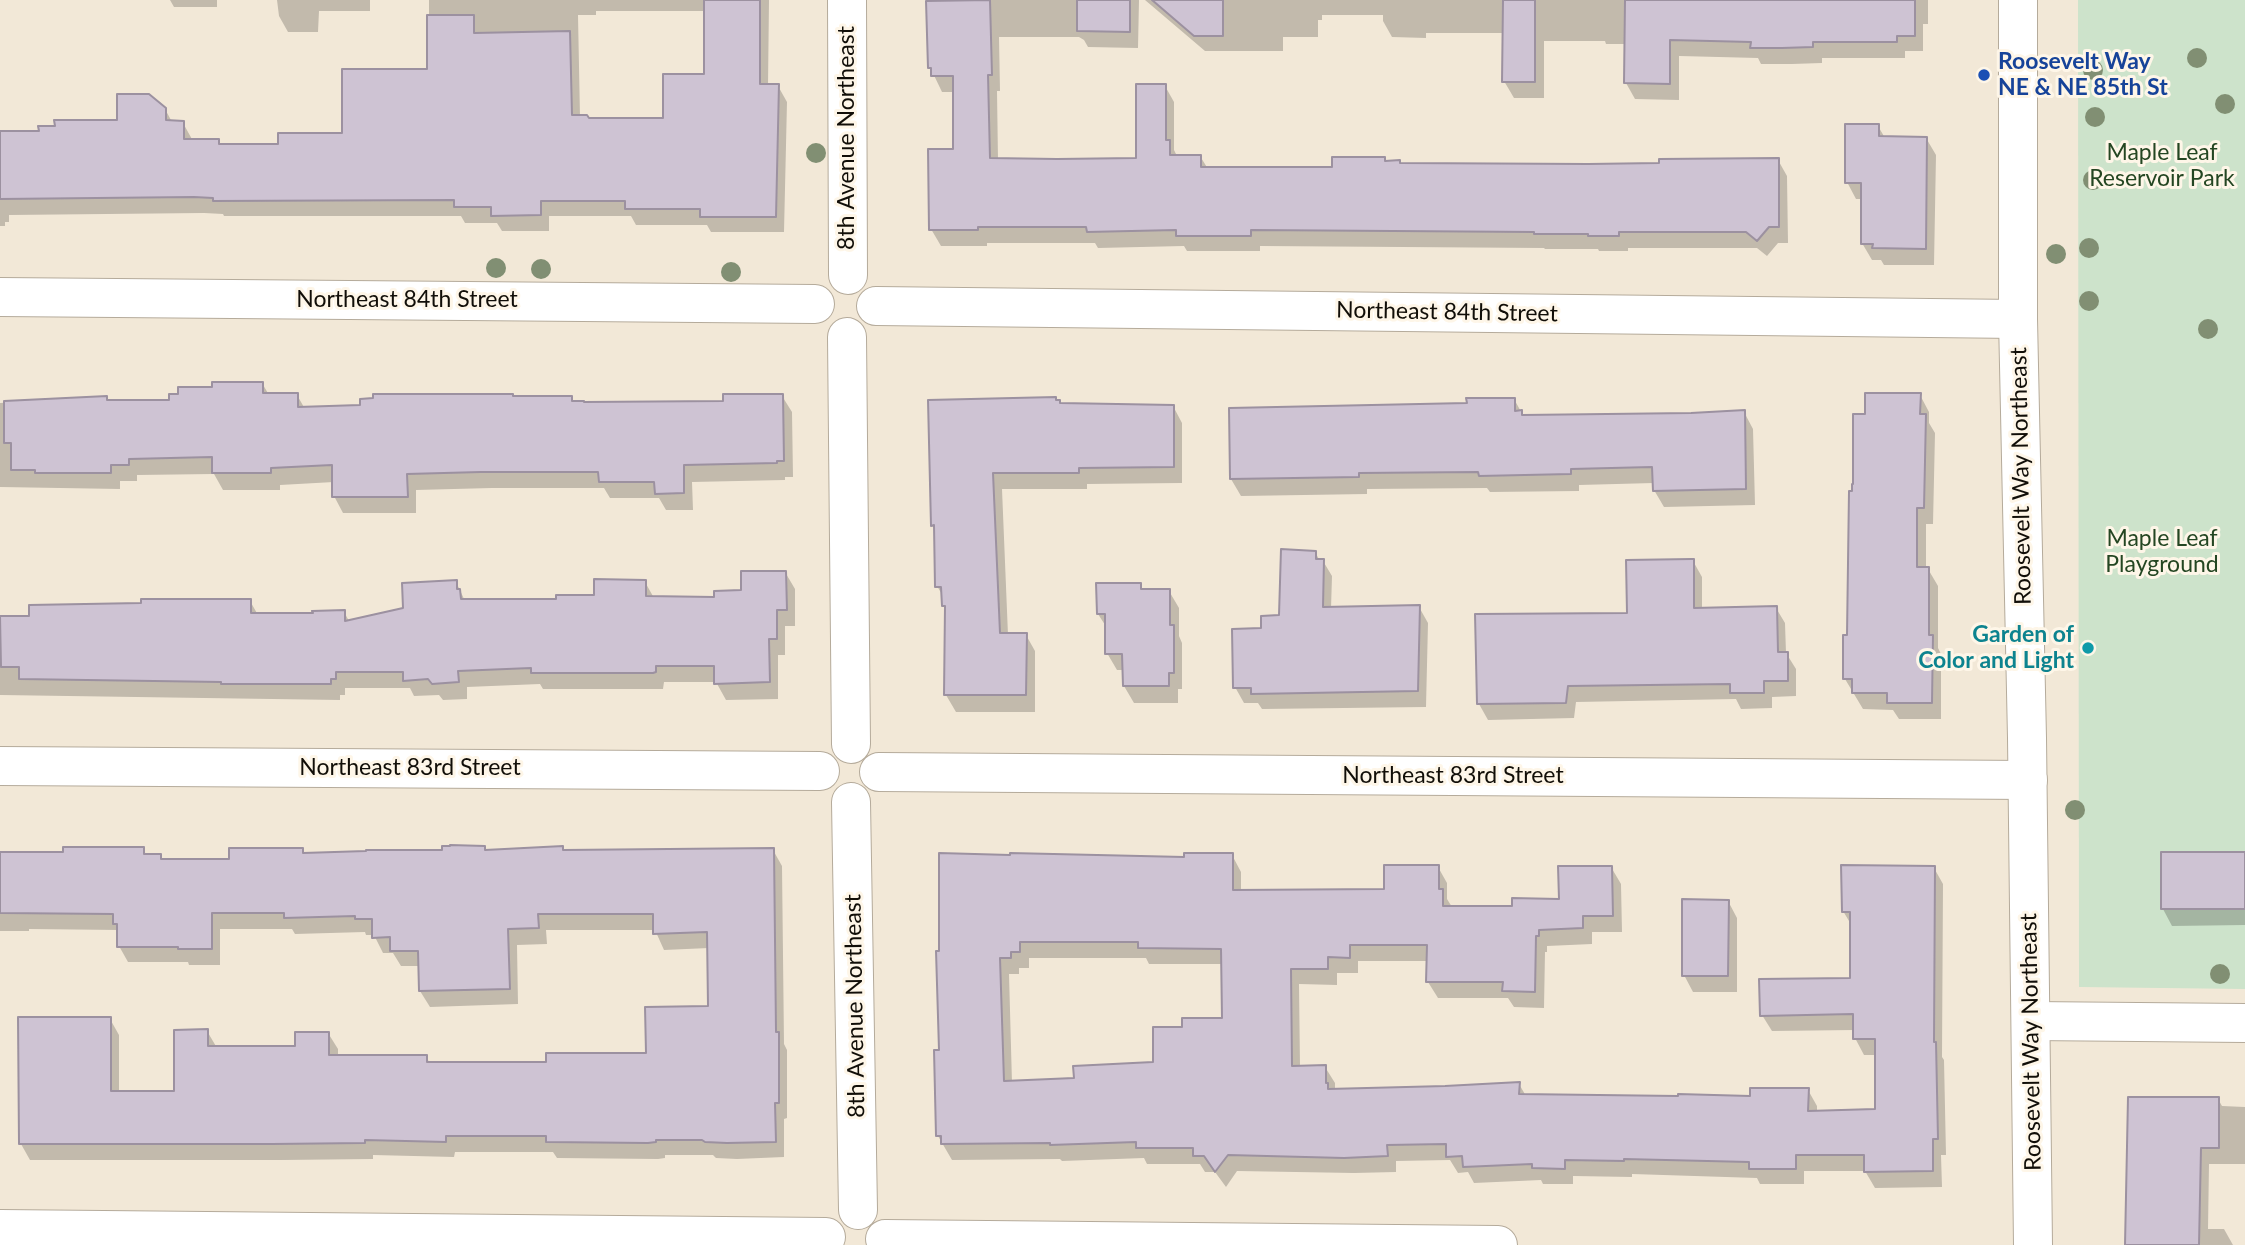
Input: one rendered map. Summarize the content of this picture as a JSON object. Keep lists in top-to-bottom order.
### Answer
{
  "streets": {
    "street": [
      "8th Avenue Northeast",
      "Northeast 84th Street",
      "Roosevelt Way Northeast",
      "Northeast 83rd Street"
    ]
  },
  "crossings": [
    ["8th Avenue Northeast", "Northeast 84th Street"],
    ["8th Avenue Northeast", "Northeast 83rd Street"],
    ["Northeast 84th Street", "Roosevelt Way Northeast"],
    ["Roosevelt Way Northeast", "Northeast 83rd Street"]
  ],
  "parks": ["Maple Leaf Reservoir Park", "Maple Leaf Playground"],
  "places": ["Roosevelt Way NE & NE 85th St", "Garden of Color and Light"]
}
